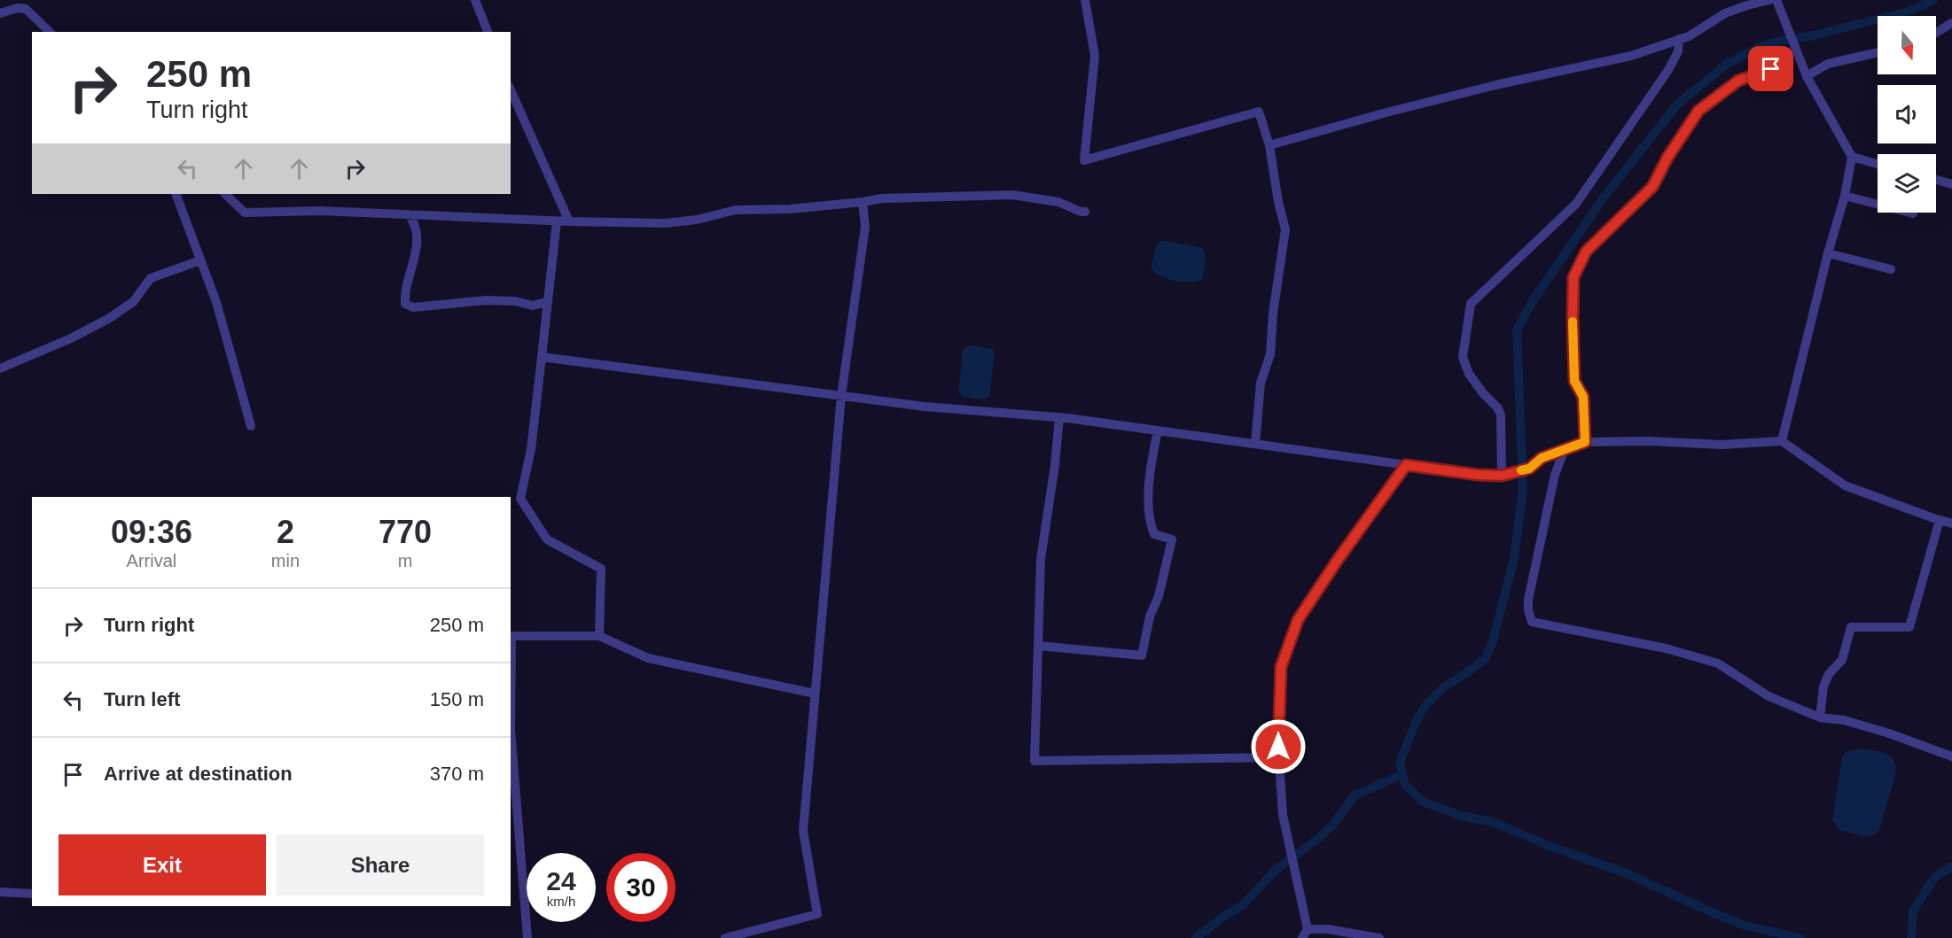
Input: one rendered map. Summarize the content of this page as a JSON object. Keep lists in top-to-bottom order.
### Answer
{
  "north": "bottom",
  "page": {
    "turn": ["250 m", "Turn right"],
    "eta": [
      "09:36",
      "Arrival",
      "2",
      "min",
      "770",
      "m"
    ],
    "list": [
      {
        "name": "Turn right",
        "value": "250 m"
      },
      {
        "name": "Turn left",
        "value": "150 m"
      },
      {
        "name": "Arrive at destination",
        "value": "370 m"
      }
    ],
    "buttons": ["Exit", "Share"],
    "speed": "24 km/h",
    "limit": "30"
  }
}
